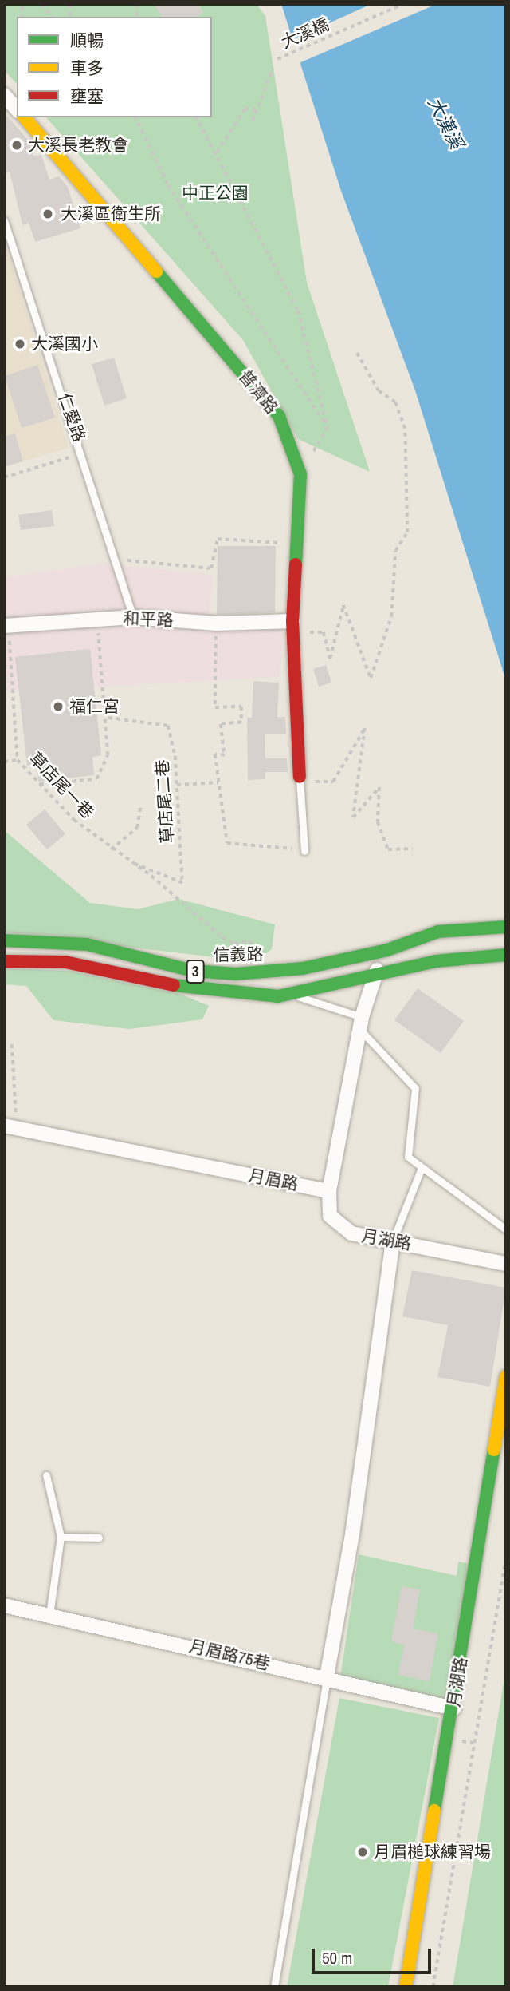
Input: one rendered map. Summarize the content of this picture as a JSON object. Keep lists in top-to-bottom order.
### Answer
{
  "streets": {
    "street": [
      "普濟路",
      "和平路",
      "信義路",
      "3",
      "月眉路",
      "月湖路",
      "月眉路75巷"
    ],
    "lane": ["仁愛路"],
    "path": ["大溪橋", "草店尾一巷", "草店尾二巷"]
  },
  "crossings": [
    ["普濟路", "和平路"],
    ["仁愛路", "和平路"],
    ["和平路", "草店尾一巷"],
    ["草店尾一巷", "草店尾二巷"],
    ["月眉路", "月湖路"],
    ["月湖路", "月眉路75巷"]
  ],
  "water": ["大漢溪"],
  "parks": ["中正公園"],
  "places": [
    "大溪長老教會",
    "大溪區衛生所",
    "大溪國小",
    "福仁宮",
    "月眉槌球練習場"
  ],
  "legend": ["順暢", "車多", "壅塞"],
  "scale_bar": "50 m"
}
